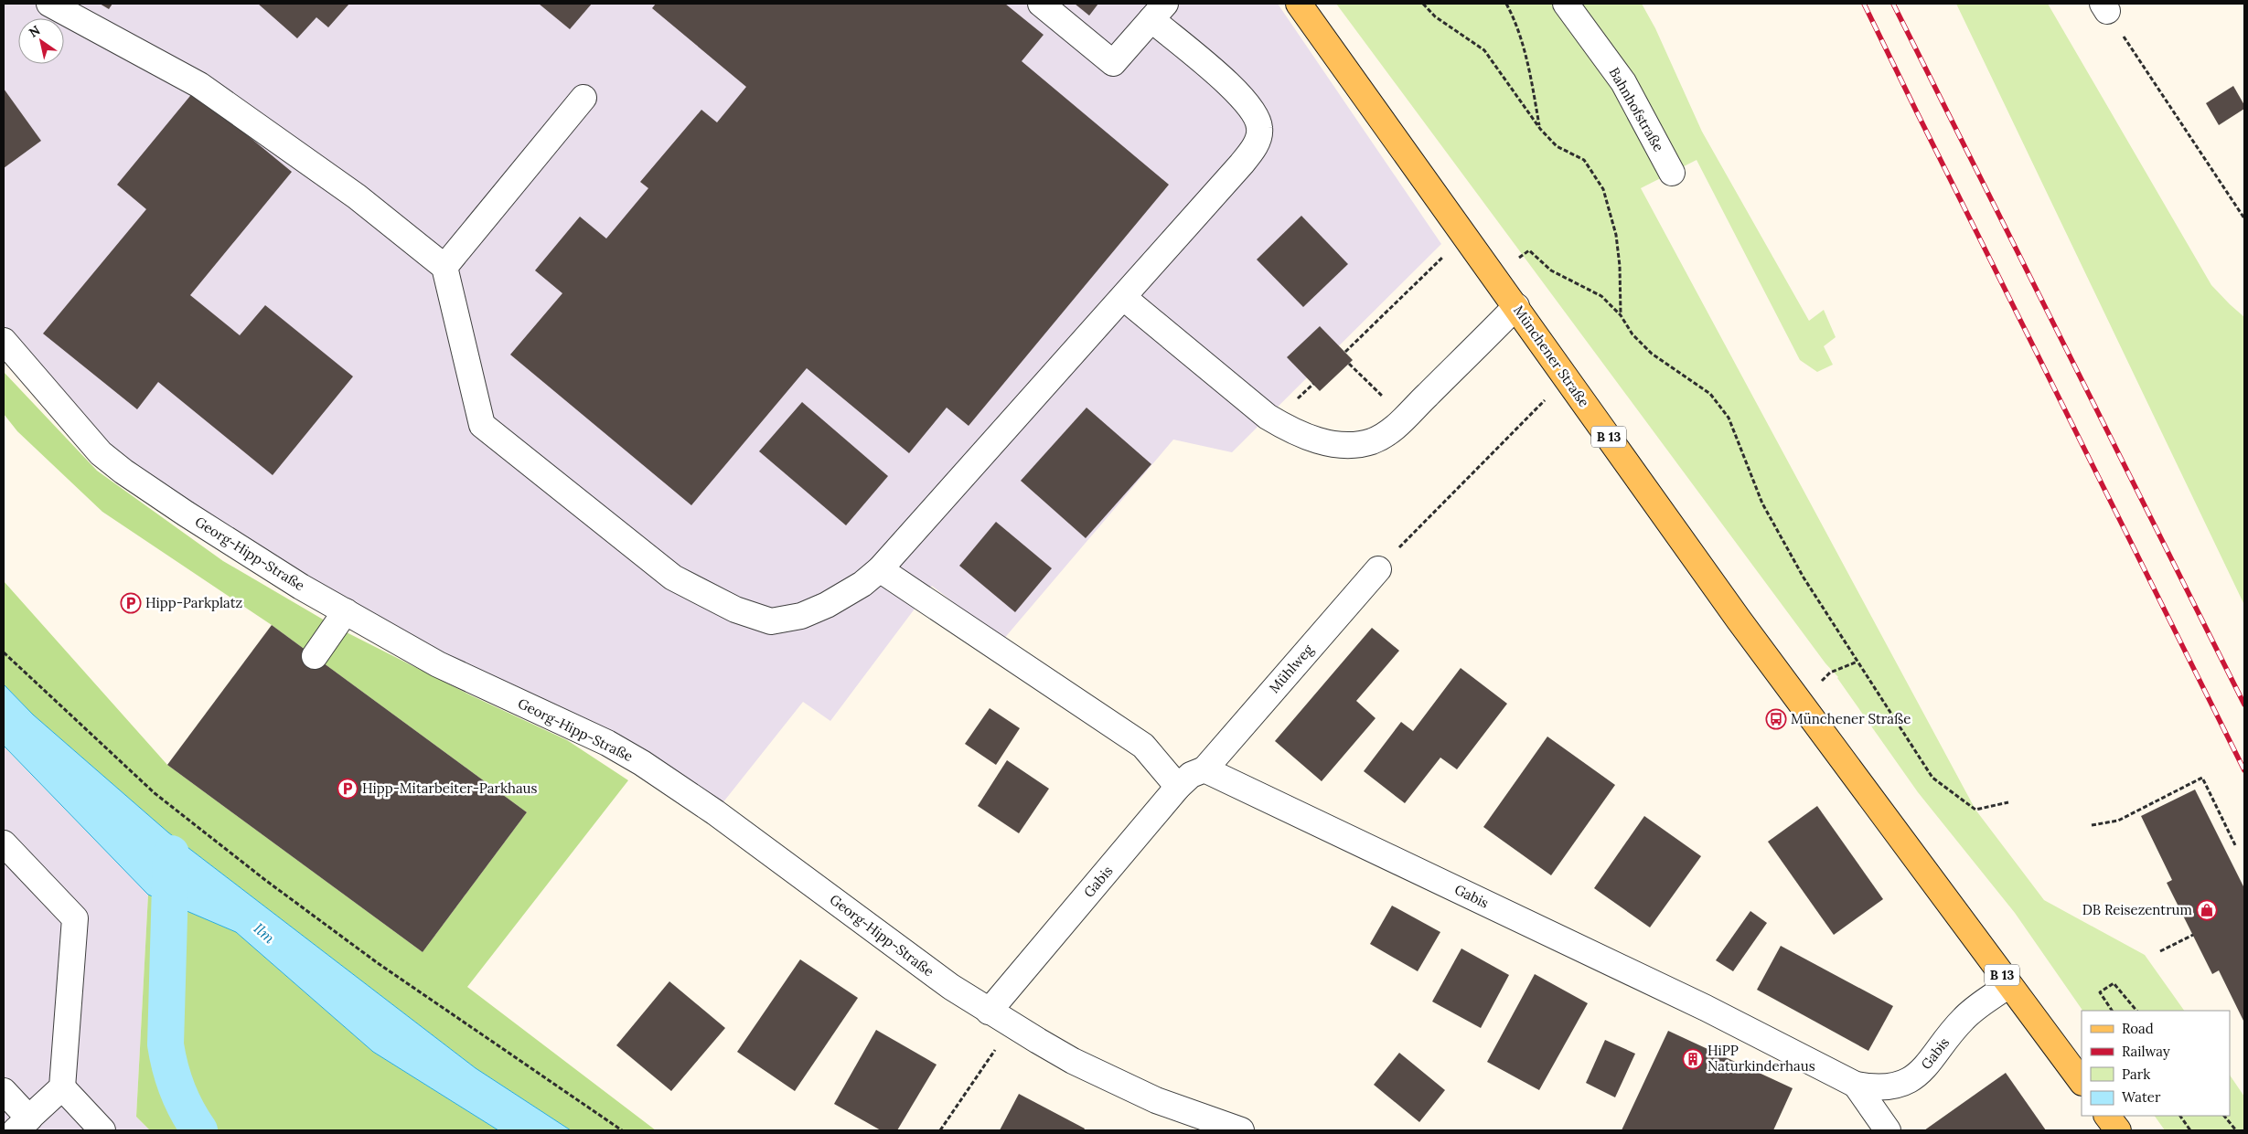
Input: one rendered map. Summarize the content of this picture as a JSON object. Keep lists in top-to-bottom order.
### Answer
{
  "streets": {
    "main road": ["Münchener Straße", "B 13"],
    "street": [
      "Bahnhofstraße",
      "Georg-Hipp-Straße",
      "Mühlweg",
      "Gabis"
    ]
  },
  "crossings": [
    ["Münchener Straße", "Gabis"],
    ["Georg-Hipp-Straße", "Gabis"],
    ["Mühlweg", "Gabis"]
  ],
  "water": ["Ilm"],
  "places": {
    "parking": ["Hipp-Parkplatz", "Hipp-Mitarbeiter-Parkhaus"],
    "bus stop": ["Münchener Straße"],
    "shop": ["DB Reisezentrum"],
    "building": ["HiPP Naturkinderhaus"]
  },
  "legend": [
    "Road",
    "Railway",
    "Park",
    "Water"
  ],
  "north": "top left"
}
